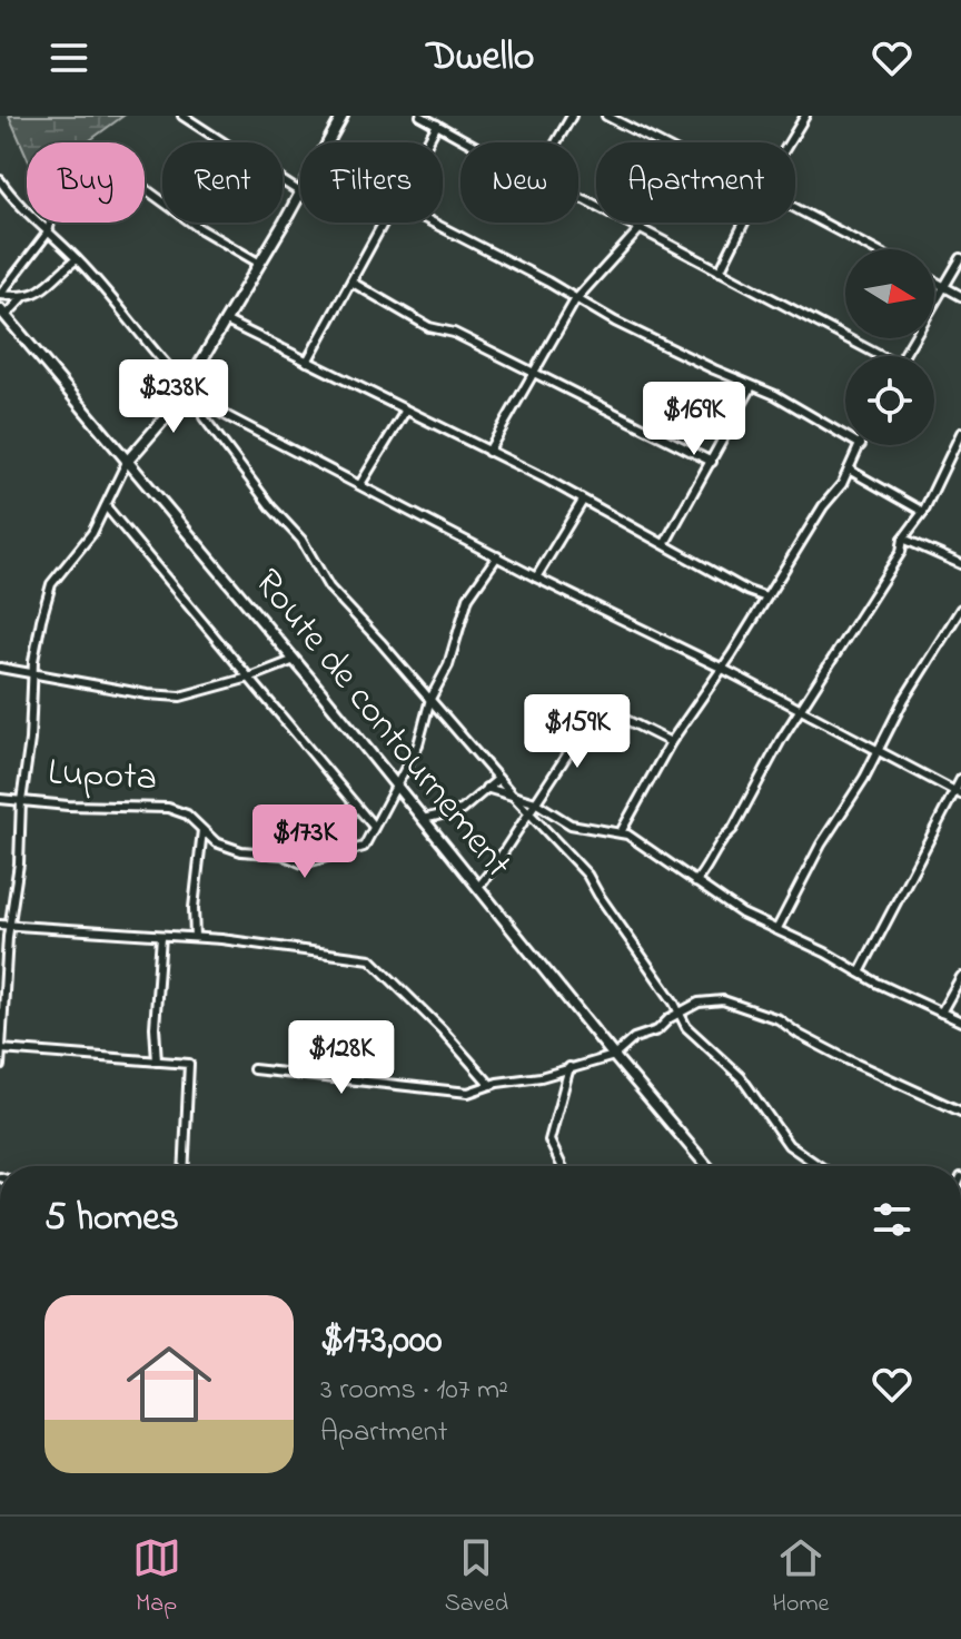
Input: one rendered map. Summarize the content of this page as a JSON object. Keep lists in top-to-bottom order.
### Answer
{
  "streets": {
    "street": ["Route de contournement", "Lupota"]
  },
  "north": "right",
  "page": {
    "header": "Dwello",
    "chip": [
      "Buy",
      "Rent",
      "Filters",
      "New",
      "Apartment"
    ],
    "price": [
      "$238K",
      "$169K",
      "$159K",
      "$173K",
      "$128K"
    ],
    "heading": "5 homes",
    "list": [
      {
        "name": "$173,000",
        "note": "3 rooms · 107 m² · Apartment"
      }
    ],
    "tabs": ["Map", "Saved", "Home"]
  }
}
